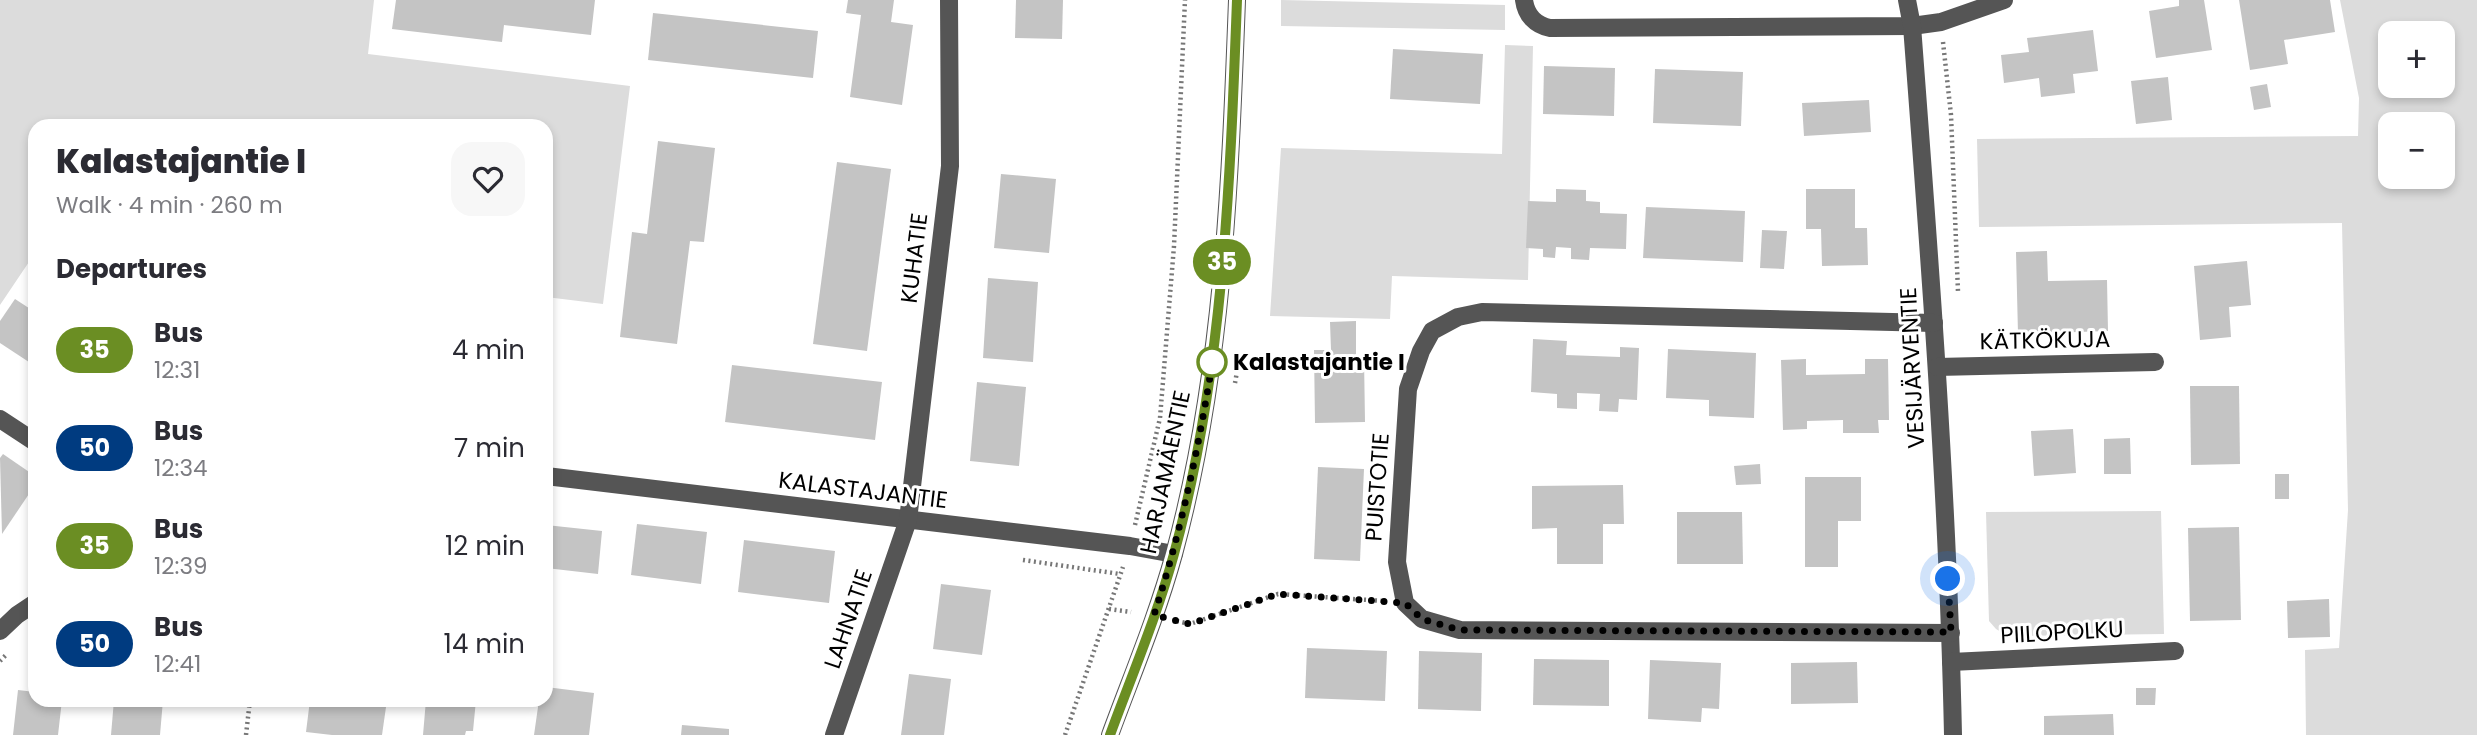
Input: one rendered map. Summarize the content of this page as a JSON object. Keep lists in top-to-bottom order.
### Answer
{
  "streets": {
    "street": [
      "KUHATIE",
      "KÄTKÖKUJA",
      "VESIJÄRVENTIE",
      "HARJAMÄENTIE",
      "PUISTOTIE",
      "KALASTAJANTIE",
      "LAHNATIE",
      "PIILOPOLKU"
    ]
  },
  "crossings": [
    ["KUHATIE", "KALASTAJANTIE"],
    ["KUHATIE", "LAHNATIE"],
    ["KÄTKÖKUJA", "VESIJÄRVENTIE"],
    ["VESIJÄRVENTIE", "PUISTOTIE"],
    ["VESIJÄRVENTIE", "PIILOPOLKU"],
    ["HARJAMÄENTIE", "KALASTAJANTIE"],
    ["KALASTAJANTIE", "LAHNATIE"]
  ],
  "places": ["Kalastajantie I"],
  "lines": ["bus line 35"],
  "page": {
    "on_map": "35",
    "map_buttons": ["+", "−"],
    "heading": [
      ["Kalastajantie I", "Walk · 4 min · 260 m"],
      "Departures"
    ],
    "list": [
      {
        "mark": "35",
        "name": "Bus",
        "note": "12:31",
        "value": "4 min"
      },
      {
        "mark": "50",
        "name": "Bus",
        "note": "12:34",
        "value": "7 min"
      },
      {
        "mark": "35",
        "name": "Bus",
        "note": "12:39",
        "value": "12 min"
      },
      {
        "mark": "50",
        "name": "Bus",
        "note": "12:41",
        "value": "14 min"
      }
    ]
  }
}
